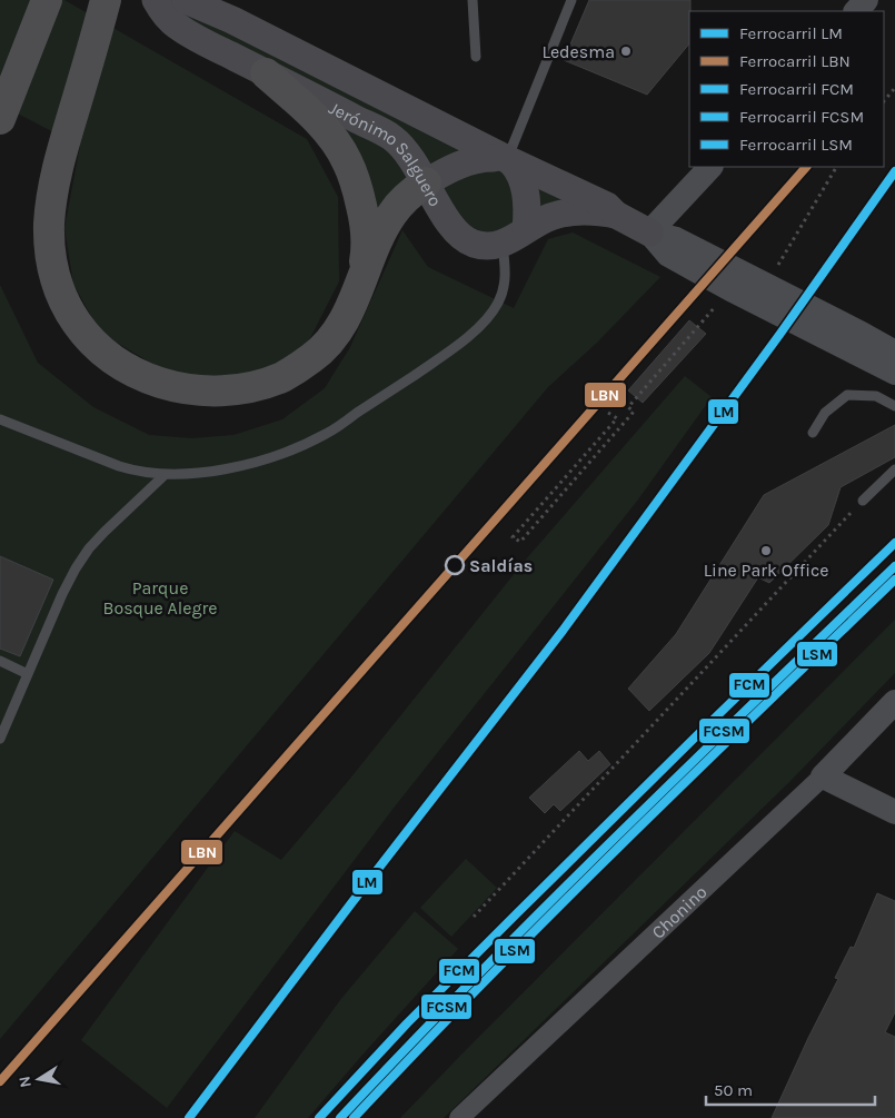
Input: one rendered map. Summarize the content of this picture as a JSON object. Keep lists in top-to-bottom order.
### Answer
{
  "streets": {
    "main road": ["Jerónimo Salguero"],
    "street": ["Chonino"]
  },
  "parks": ["Parque Bosque Alegre"],
  "places": ["Ledesma", "Line Park Office", "Saldías"],
  "lines": [
    "rail line LBN",
    "rail line LM",
    "rail line FCM",
    "rail line FCSM",
    "rail line LSM"
  ],
  "legend": [
    "Ferrocarril LM",
    "Ferrocarril LBN",
    "Ferrocarril FCM",
    "Ferrocarril FCSM",
    "Ferrocarril LSM"
  ],
  "scale_bar": "50 m",
  "north": "left"
}
